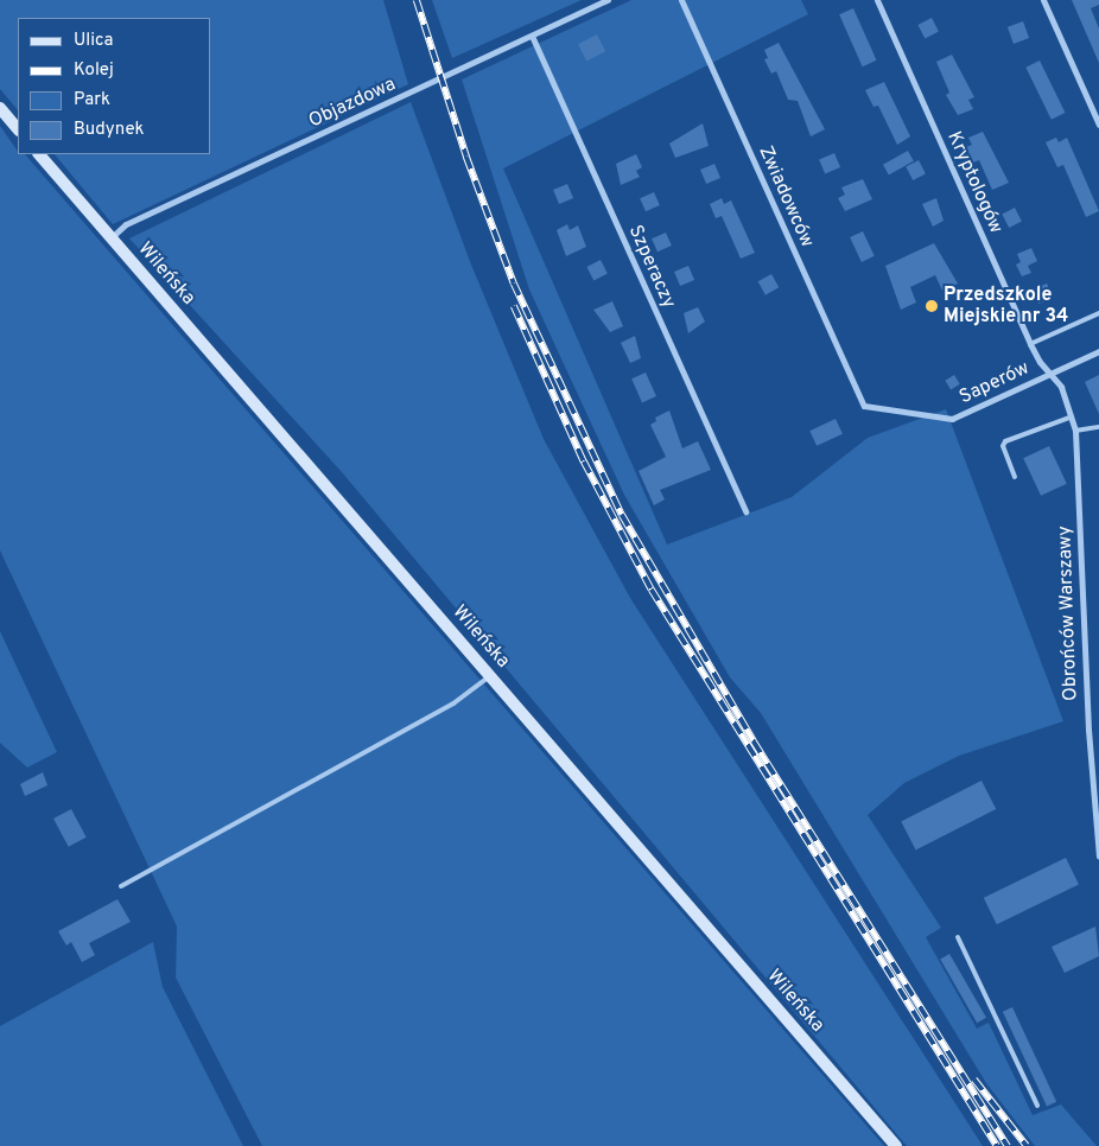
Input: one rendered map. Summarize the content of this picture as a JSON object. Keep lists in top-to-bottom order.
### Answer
{
  "streets": {
    "street": [
      "Objazdowa",
      "Kryptologów",
      "Zwiadowców",
      "Szperaczy",
      "Wileńska",
      "Saperów",
      "Obrońców Warszawy"
    ]
  },
  "crossings": [
    ["Objazdowa", "Szperaczy"],
    ["Objazdowa", "Wileńska"],
    ["Kryptologów", "Saperów"],
    ["Kryptologów", "Obrońców Warszawy"],
    ["Zwiadowców", "Saperów"],
    ["Saperów", "Obrońców Warszawy"]
  ],
  "places": ["Przedszkole Miejskie nr 34"],
  "legend": [
    "Ulica",
    "Kolej",
    "Park",
    "Budynek"
  ]
}
